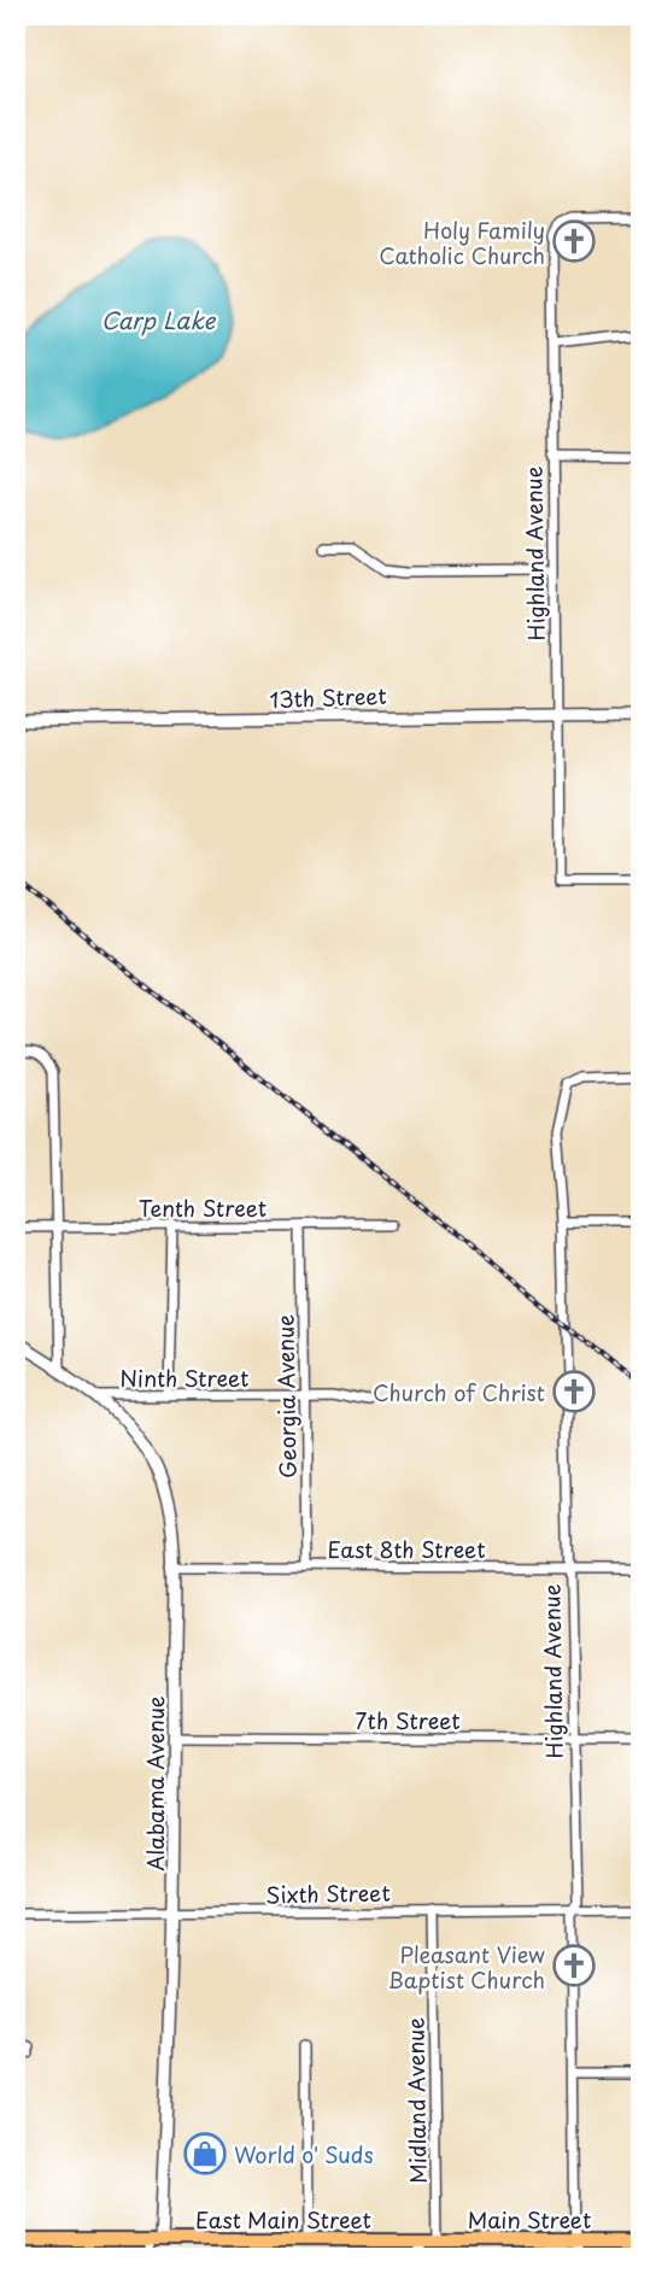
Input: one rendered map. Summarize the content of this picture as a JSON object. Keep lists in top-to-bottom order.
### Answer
{
  "streets": {
    "main road": ["East Main Street", "Main Street"],
    "street": [
      "Highland Avenue",
      "13th Street",
      "Tenth Street",
      "Ninth Street",
      "Georgia Avenue",
      "East 8th Street",
      "7th Street",
      "Alabama Avenue",
      "Sixth Street",
      "Midland Avenue"
    ]
  },
  "crossings": [
    ["Highland Avenue", "13th Street"],
    ["Highland Avenue", "East 8th Street"],
    ["Highland Avenue", "7th Street"],
    ["Highland Avenue", "Sixth Street"],
    ["Highland Avenue", "Main Street"],
    ["Tenth Street", "Georgia Avenue"],
    ["Ninth Street", "Georgia Avenue"],
    ["Ninth Street", "Alabama Avenue"],
    ["Georgia Avenue", "East 8th Street"],
    ["East 8th Street", "Alabama Avenue"],
    ["7th Street", "Alabama Avenue"],
    ["Alabama Avenue", "Sixth Street"],
    ["Alabama Avenue", "East Main Street"],
    ["Sixth Street", "Midland Avenue"],
    ["Midland Avenue", "Main Street"],
    ["East Main Street", "Main Street"]
  ],
  "water": ["Carp Lake"],
  "places": {
    "church": ["Holy Family Catholic Church", "Church of Christ", "Pleasant View Baptist Church"],
    "shop": ["World o' Suds"]
  }
}
